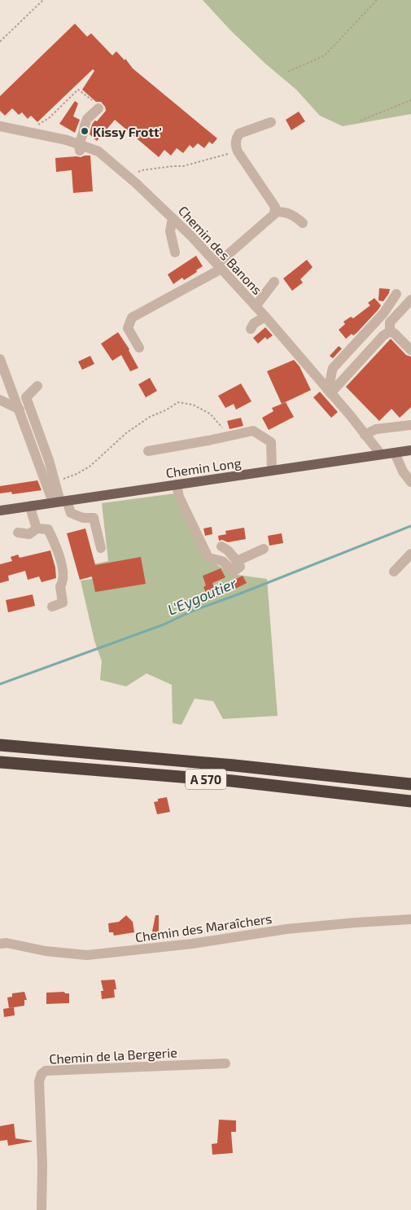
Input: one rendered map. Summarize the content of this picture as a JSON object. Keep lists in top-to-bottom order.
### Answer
{
  "streets": {
    "highway": ["A 570"],
    "main road": ["Chemin Long"],
    "street": ["Chemin des Banons", "Chemin des Maraîchers", "Chemin de la Bergerie"]
  },
  "crossings": [
    ["Chemin des Banons", "Chemin Long"]
  ],
  "water": ["L'Eygoutier"],
  "places": ["Kissy Frott'"]
}
